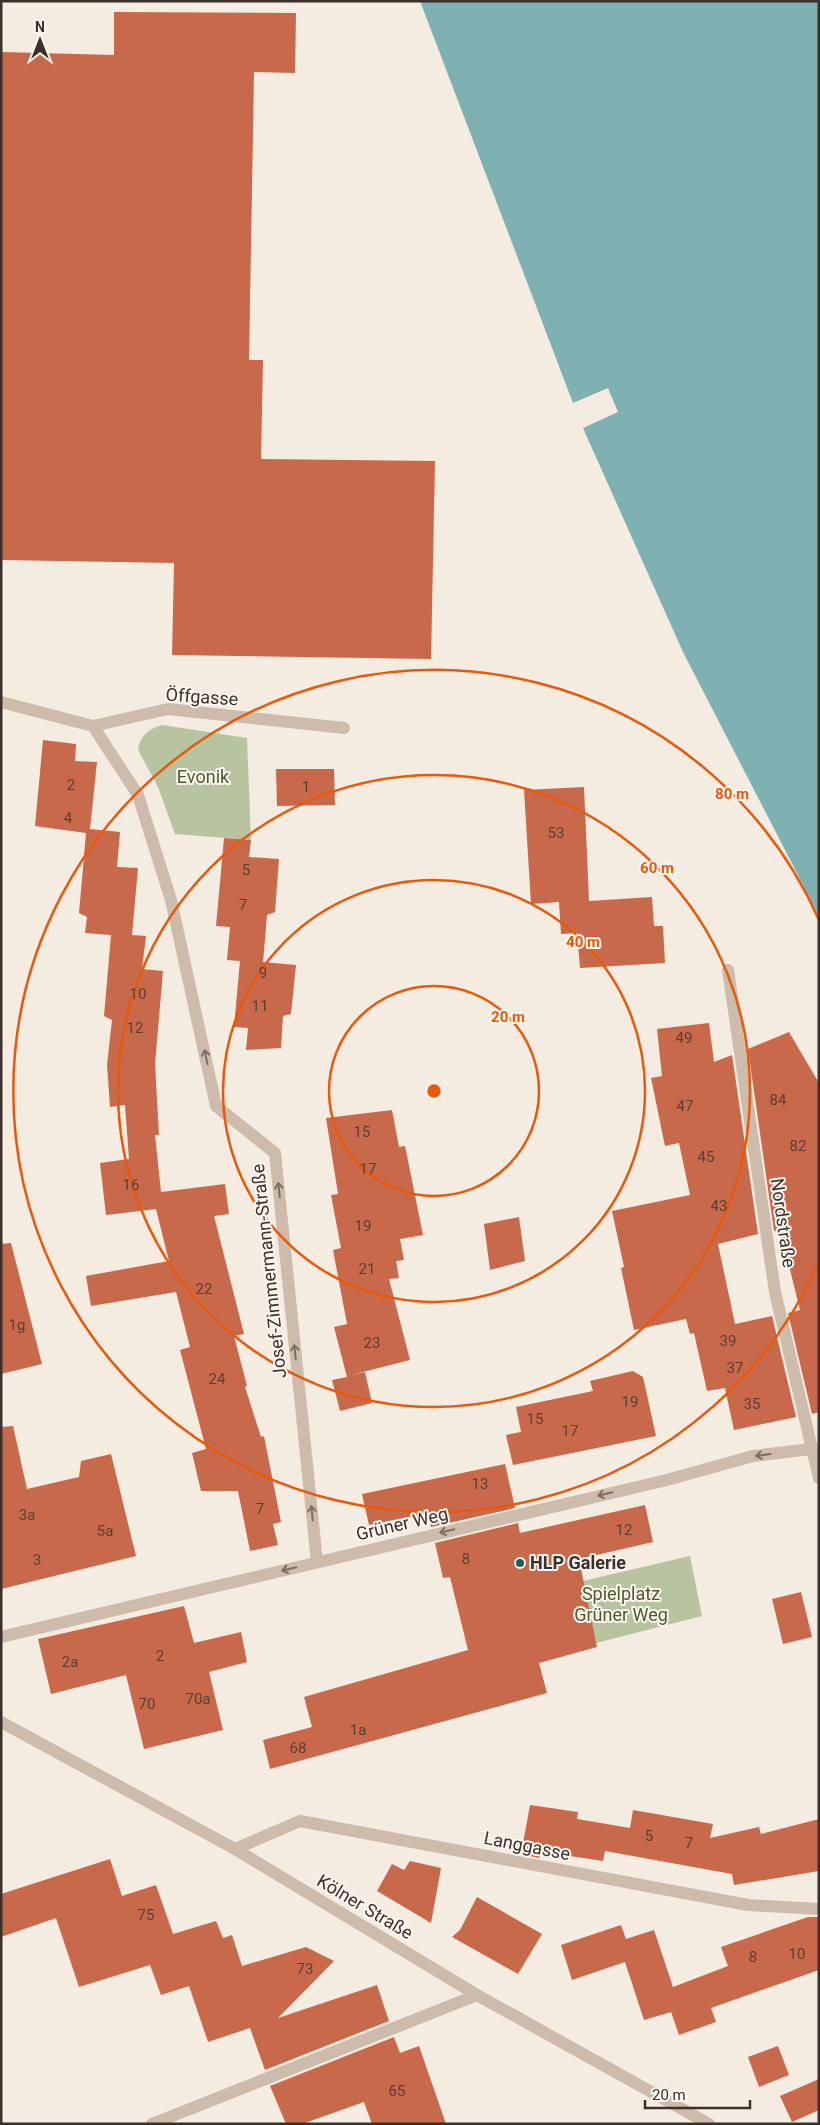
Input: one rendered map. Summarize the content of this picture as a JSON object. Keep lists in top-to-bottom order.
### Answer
{
  "streets": {
    "street": [
      "Öffgasse",
      "Nordstraße",
      "Josef-Zimmermann-Straße",
      "Grüner Weg",
      "Langgasse",
      "Kölner Straße"
    ]
  },
  "crossings": [
    ["Öffgasse", "Josef-Zimmermann-Straße"],
    ["Nordstraße", "Grüner Weg"],
    ["Josef-Zimmermann-Straße", "Grüner Weg"],
    ["Langgasse", "Kölner Straße"]
  ],
  "one_way": ["Josef-Zimmermann-Straße", "Grüner Weg"],
  "parks": ["Evonik", "Spielplatz Grüner Weg"],
  "places": ["HLP Galerie"],
  "house_numbers": [
    "2",
    "1",
    "4",
    "53",
    "5",
    "7",
    "9",
    "10",
    "11",
    "12",
    "49",
    "84",
    "47",
    "15",
    "82",
    "45",
    "17",
    "16",
    "43",
    "19",
    "21",
    "22",
    "1g",
    "39",
    "23",
    "37",
    "24",
    "19",
    "35",
    "15",
    "17",
    "13",
    "7",
    "3a",
    "12",
    "5a",
    "8",
    "3",
    "2",
    "2a",
    "70a",
    "70",
    "1a",
    "68",
    "5",
    "7",
    "75",
    "10",
    "8",
    "73",
    "65"
  ],
  "scale_bar": "20 m",
  "north": "top",
  "rings": [
    "80 m",
    "60 m",
    "40 m",
    "20 m"
  ]
}
